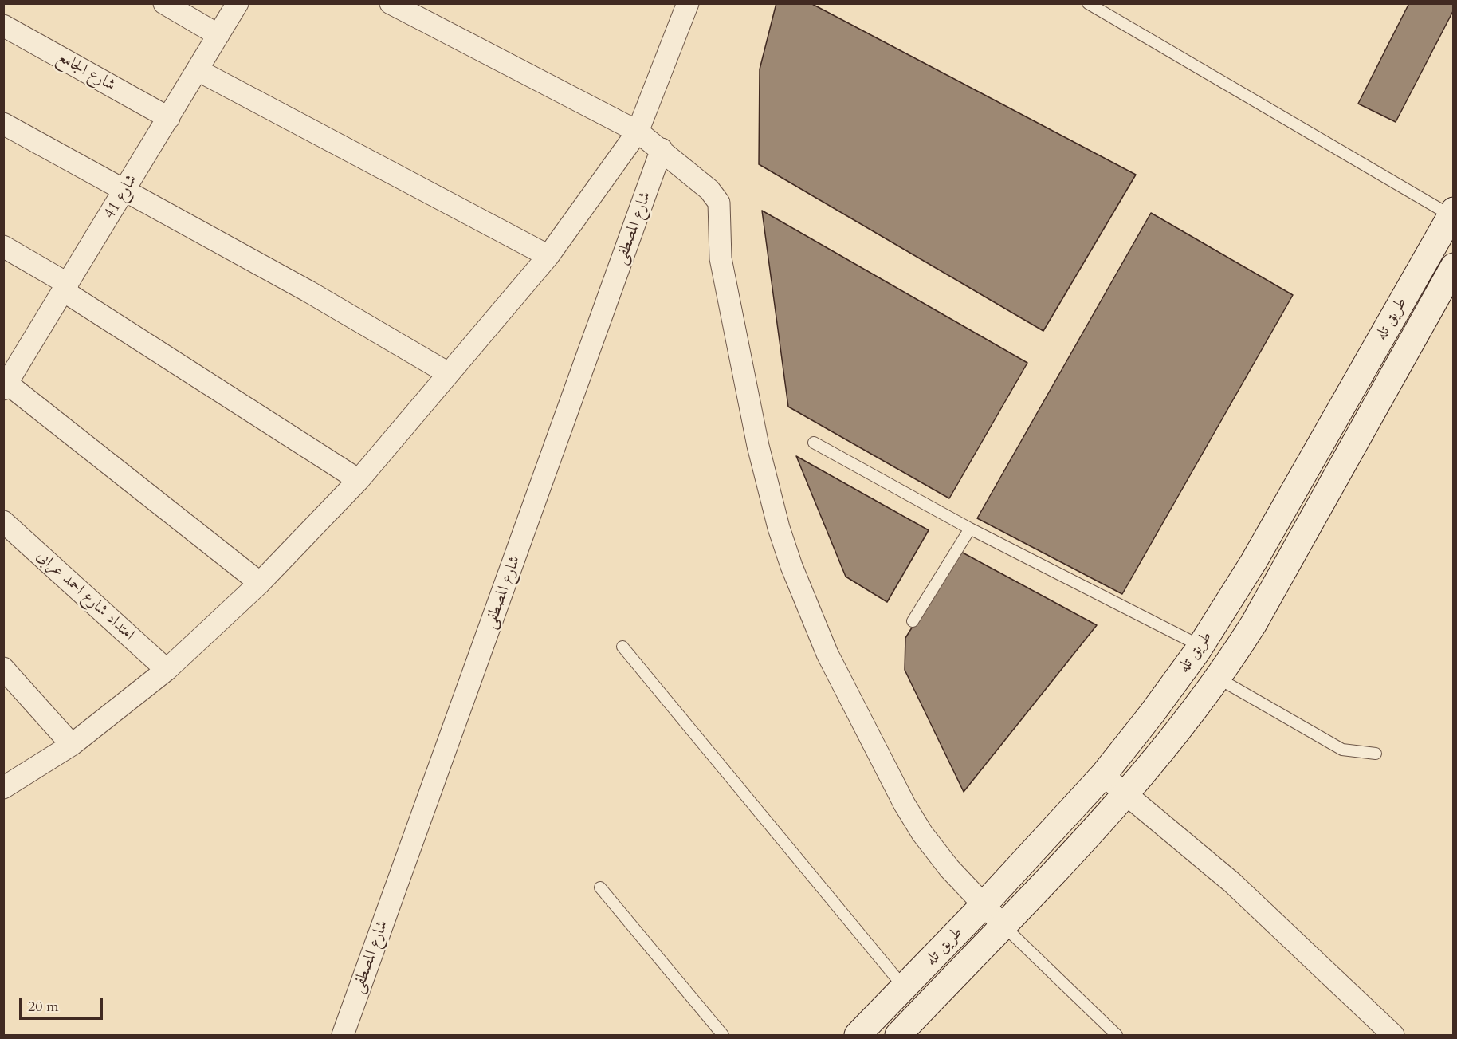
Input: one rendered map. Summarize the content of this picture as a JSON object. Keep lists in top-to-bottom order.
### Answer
{
  "streets": {
    "main road": ["طريق تله"],
    "street": [
      "شارع الجامع",
      "شارع 41",
      "شارع المصطفى",
      "امتداد شارع احمد عرابى"
    ]
  },
  "crossings": [
    ["شارع الجامع", "شارع 41"]
  ],
  "scale_bar": "20 m"
}
